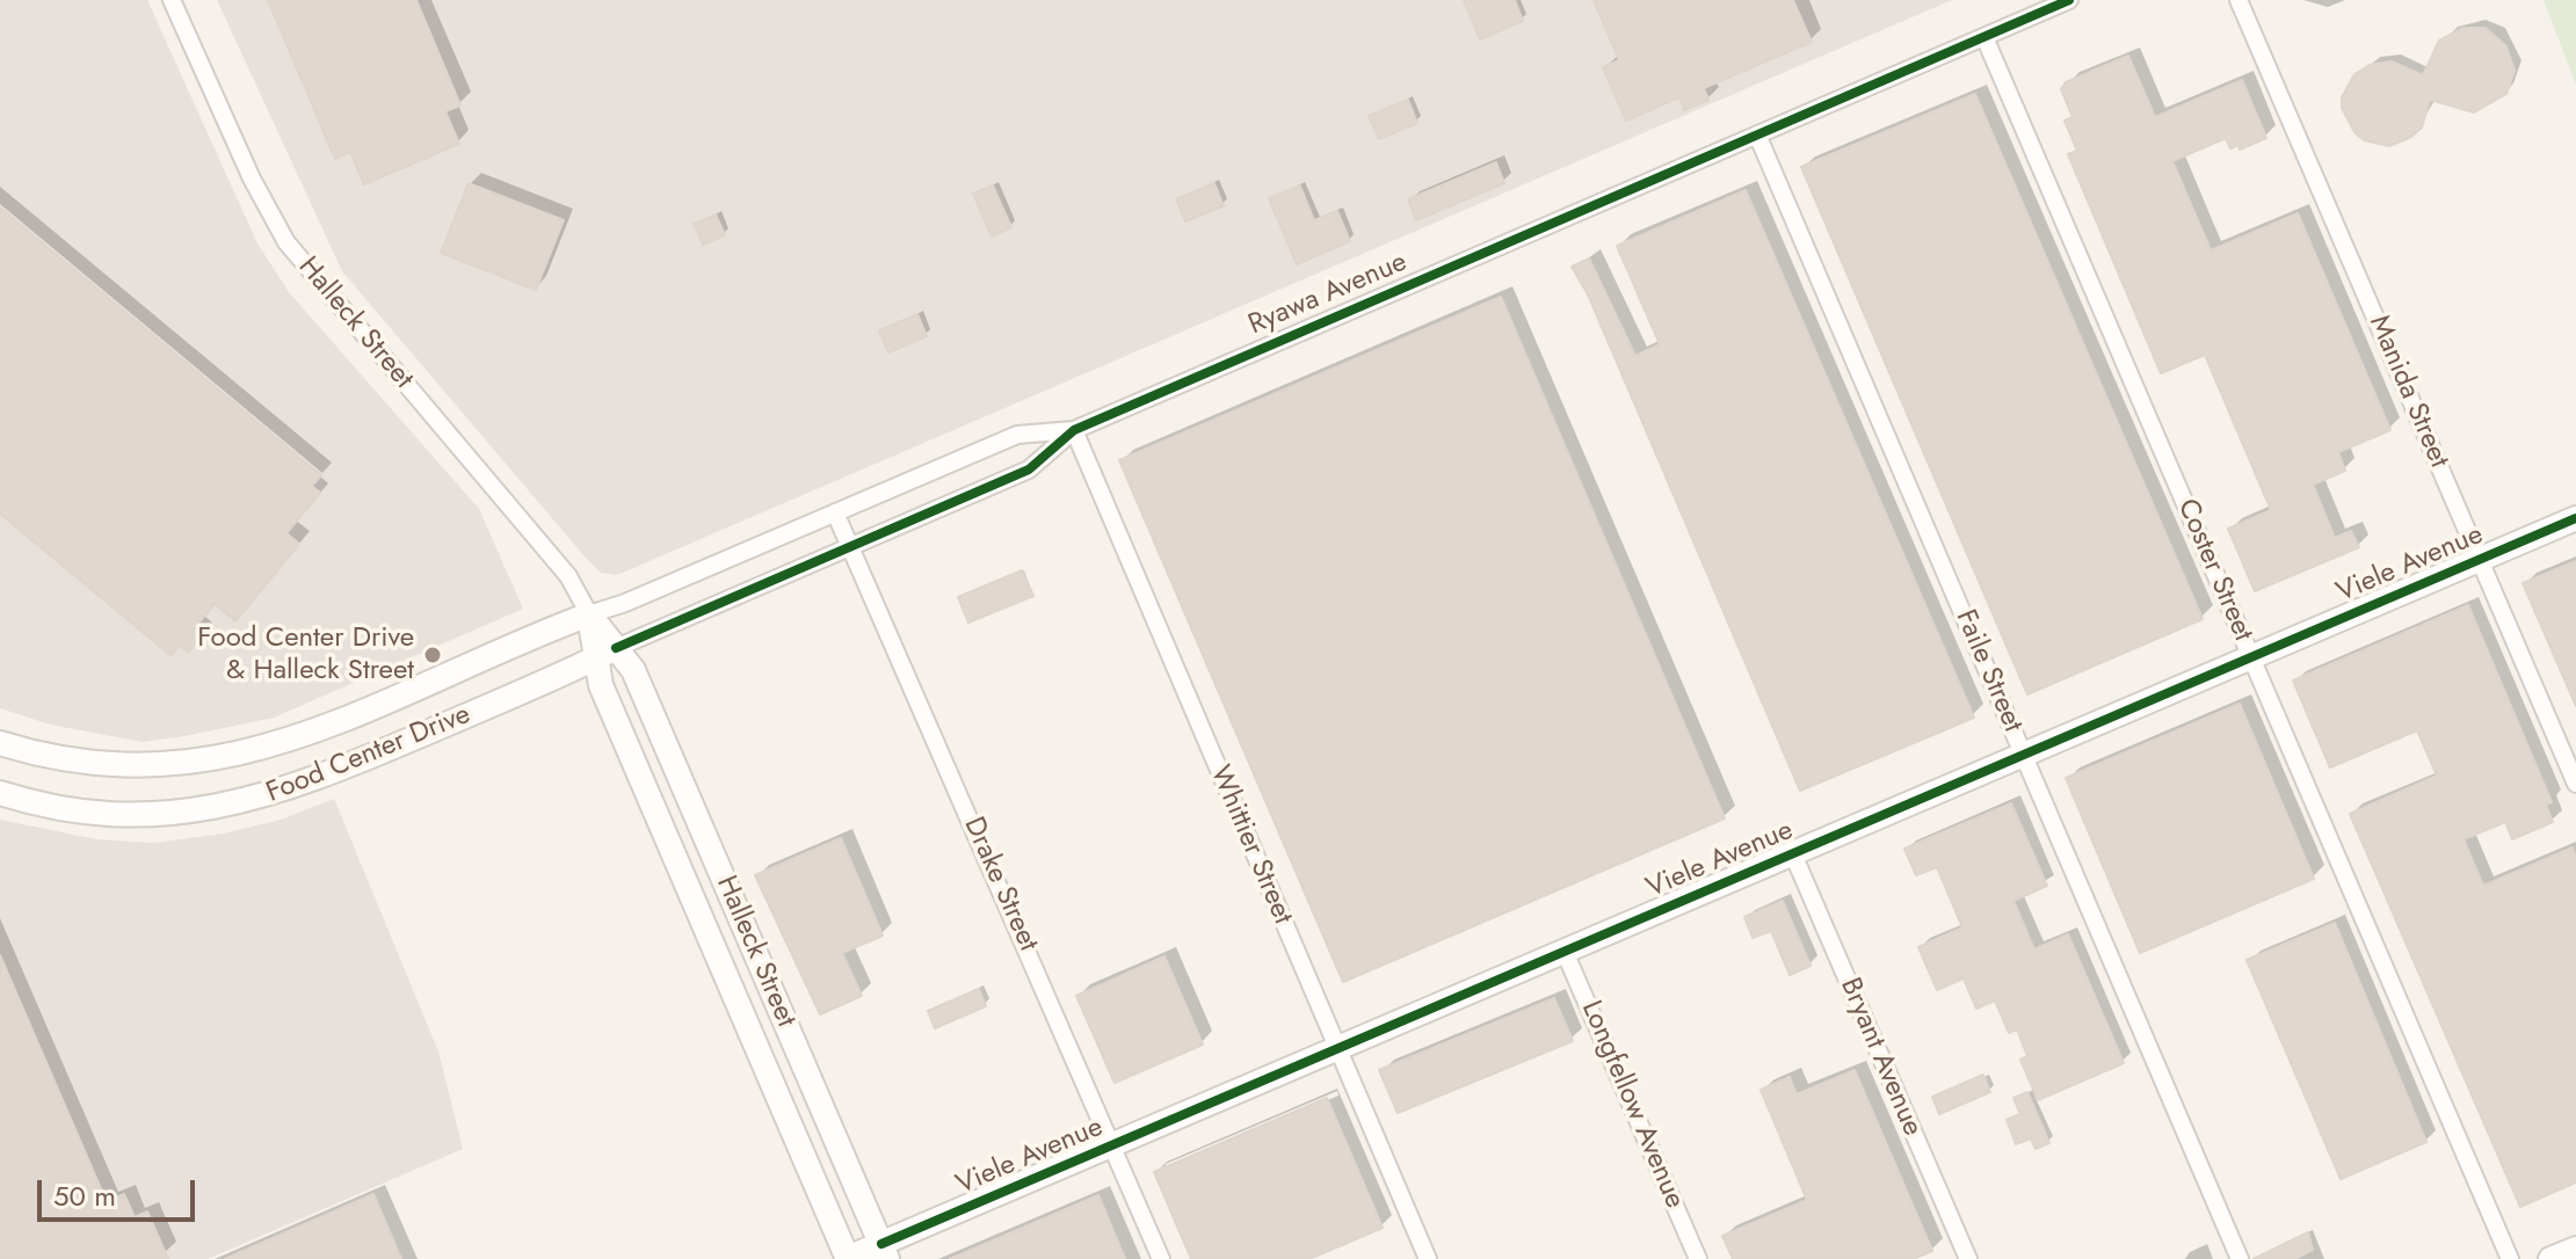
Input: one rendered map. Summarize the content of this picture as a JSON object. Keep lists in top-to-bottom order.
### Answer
{
  "streets": {
    "main road": ["Halleck Street", "Viele Avenue", "Food Center Drive"],
    "street": [
      "Ryawa Avenue",
      "Manida Street",
      "Coster Street",
      "Faile Street",
      "Whittier Street",
      "Drake Street",
      "Bryant Avenue",
      "Longfellow Avenue"
    ]
  },
  "crossings": [
    ["Ryawa Avenue", "Halleck Street"],
    ["Ryawa Avenue", "Coster Street"],
    ["Ryawa Avenue", "Faile Street"],
    ["Ryawa Avenue", "Food Center Drive"],
    ["Ryawa Avenue", "Whittier Street"],
    ["Ryawa Avenue", "Drake Street"],
    ["Halleck Street", "Viele Avenue"],
    ["Halleck Street", "Food Center Drive"],
    ["Manida Street", "Viele Avenue"],
    ["Viele Avenue", "Coster Street"],
    ["Viele Avenue", "Faile Street"],
    ["Viele Avenue", "Whittier Street"],
    ["Viele Avenue", "Drake Street"],
    ["Viele Avenue", "Bryant Avenue"],
    ["Viele Avenue", "Longfellow Avenue"]
  ],
  "places": ["Food Center Drive & Halleck Street"],
  "scale_bar": "50 m"
}
